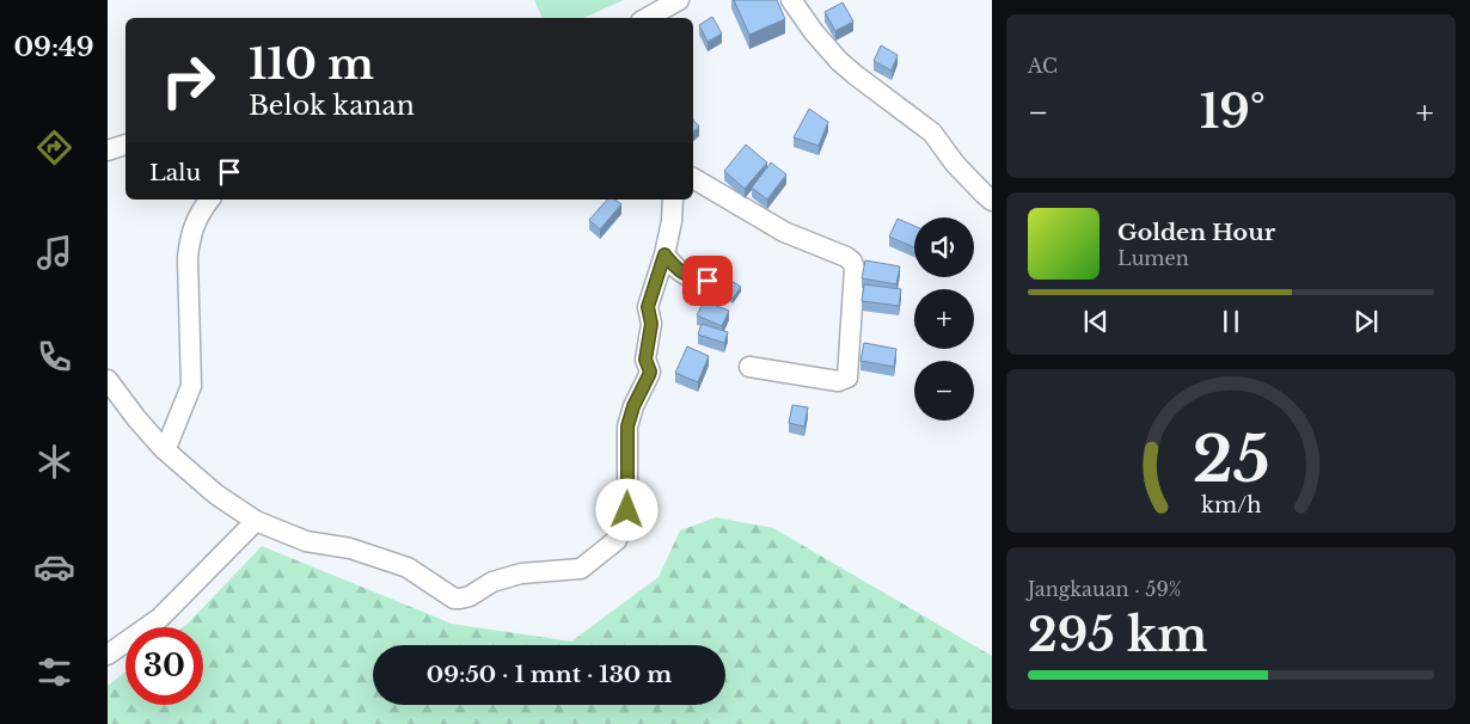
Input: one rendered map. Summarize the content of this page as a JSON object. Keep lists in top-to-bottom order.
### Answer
{
  "page": {
    "tabs": "09:49",
    "tile": [
      "AC",
      ["Jangkauan · 59%", "295 km"]
    ],
    "turn": ["110 m", "Belok kanan"],
    "heat": ["−", "19°", "+"],
    "then": "Lalu",
    "song": ["Golden Hour", "Lumen"],
    "map_buttons": ["+", "−"],
    "limit": "30",
    "trip": "09:50 · 1 mnt · 130 m",
    "gauge": ["25", "km/h"]
  }
}
